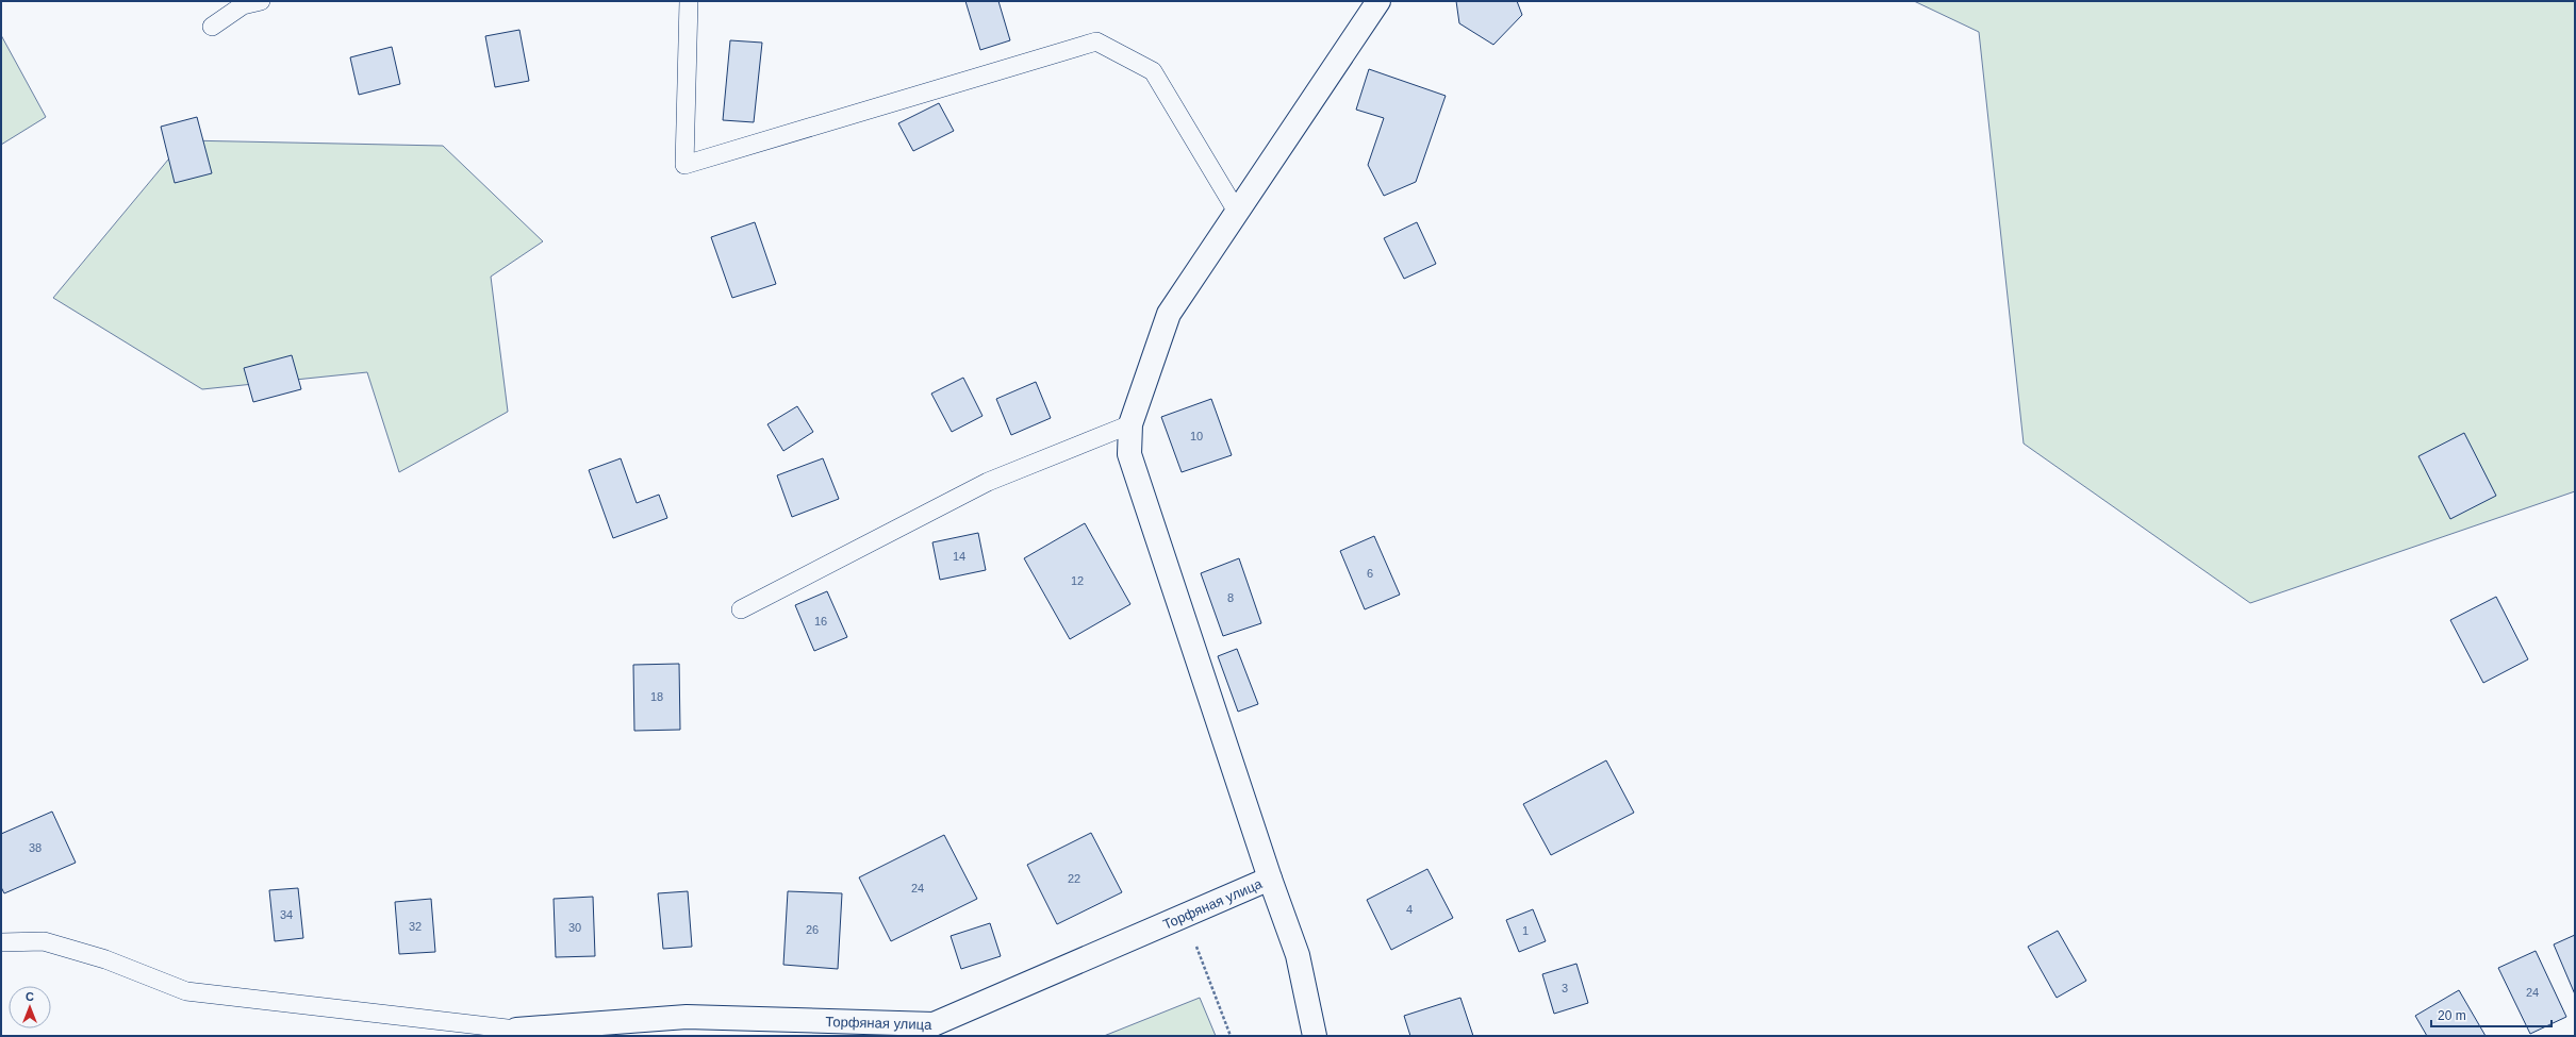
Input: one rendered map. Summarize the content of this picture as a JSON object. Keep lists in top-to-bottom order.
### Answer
{
  "streets": {
    "street": ["Торфяная улица"]
  },
  "house_numbers": [
    "10",
    "14",
    "6",
    "12",
    "8",
    "16",
    "18",
    "38",
    "22",
    "24",
    "4",
    "34",
    "32",
    "30",
    "26",
    "1",
    "3",
    "24"
  ],
  "scale_bar": "20 m",
  "north": "top"
}
